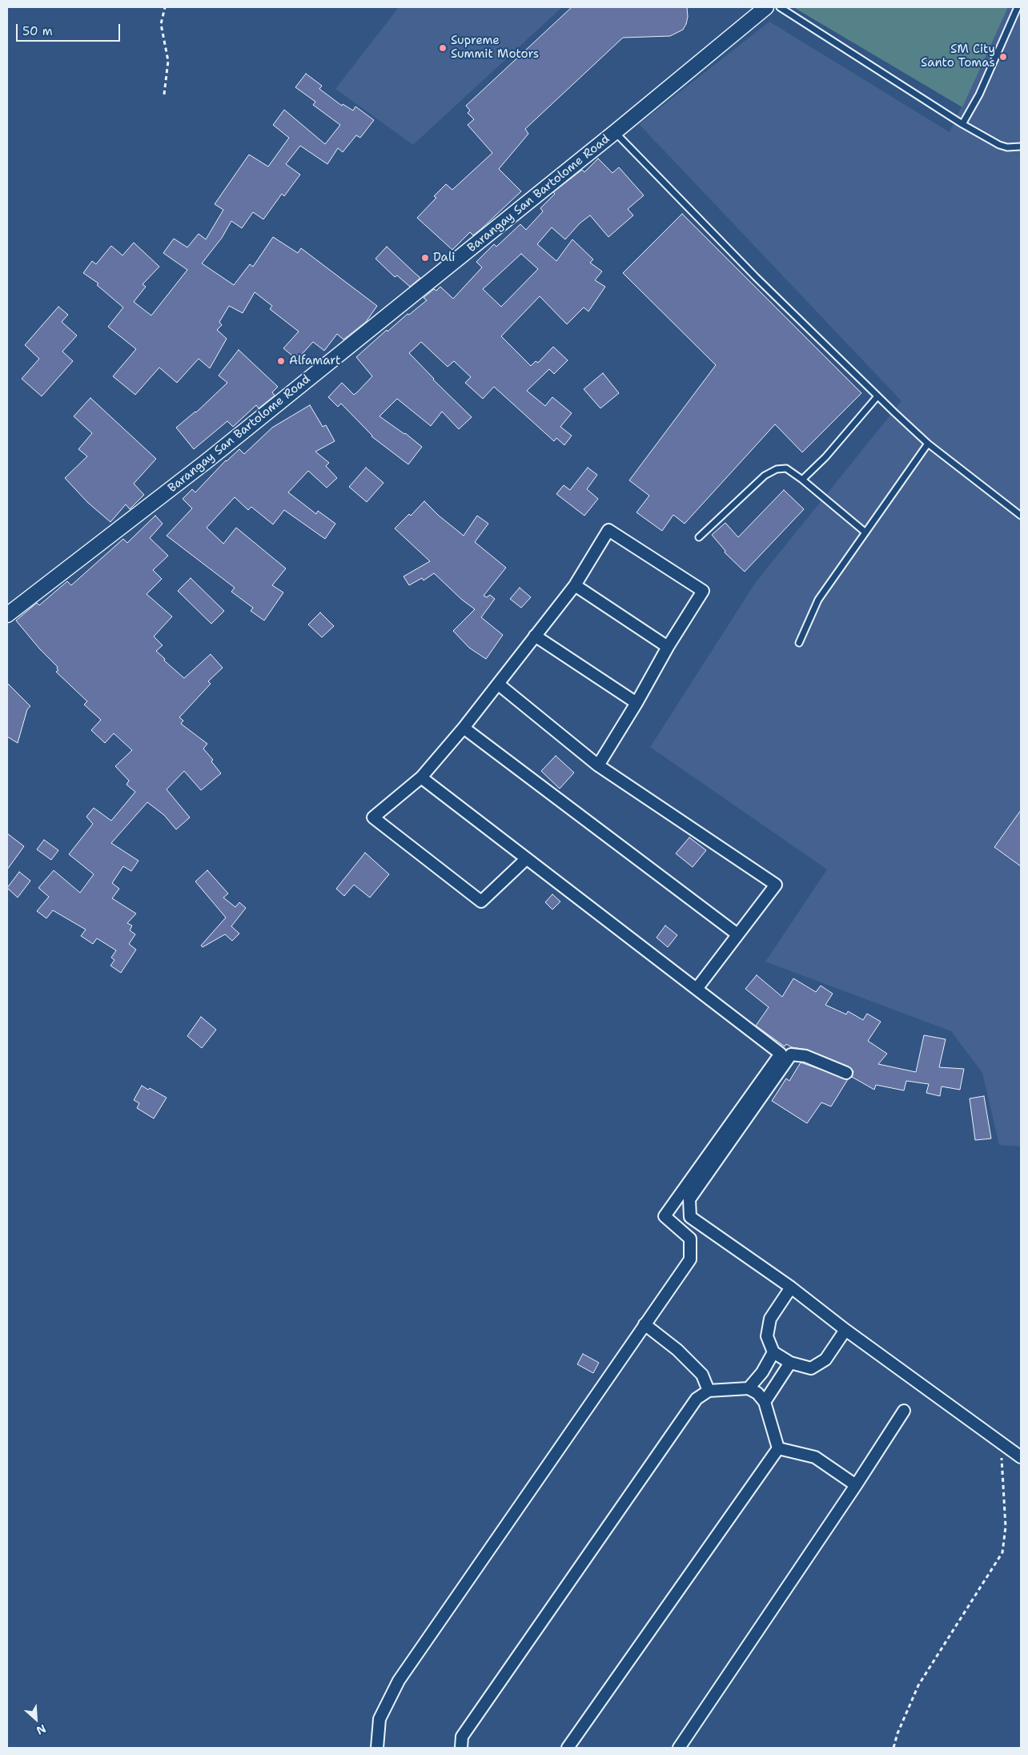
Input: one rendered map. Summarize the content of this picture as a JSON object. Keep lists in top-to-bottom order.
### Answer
{
  "streets": {
    "street": ["Barangay San Bartolome Road"]
  },
  "places": [
    "Supreme Summit Motors",
    "SM City Santo Tomas",
    "Dali",
    "Alfamart"
  ],
  "scale_bar": "50 m",
  "north": "bottom right"
}
